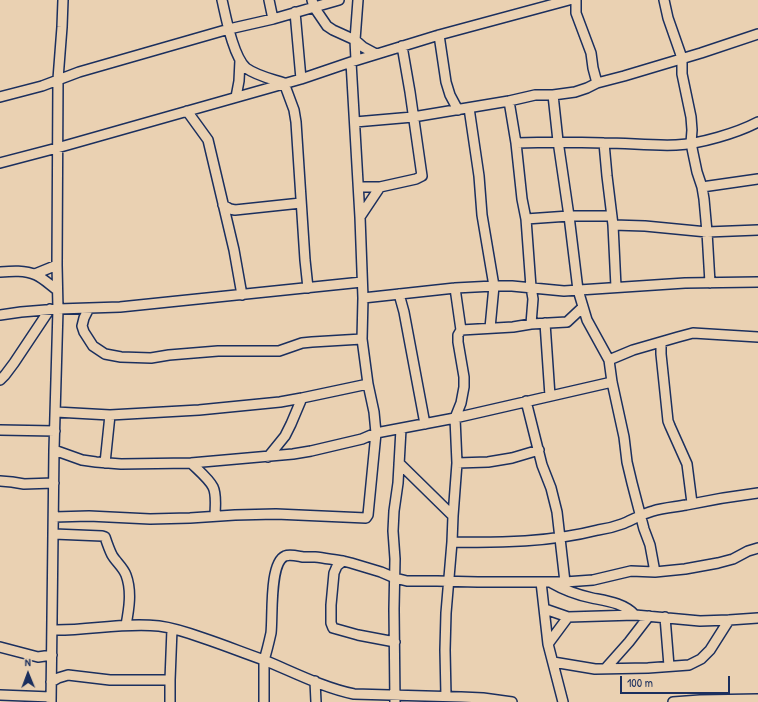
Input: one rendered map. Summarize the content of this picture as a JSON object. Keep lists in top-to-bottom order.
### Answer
{
  "scale_bar": "100 m",
  "north": "top"
}
